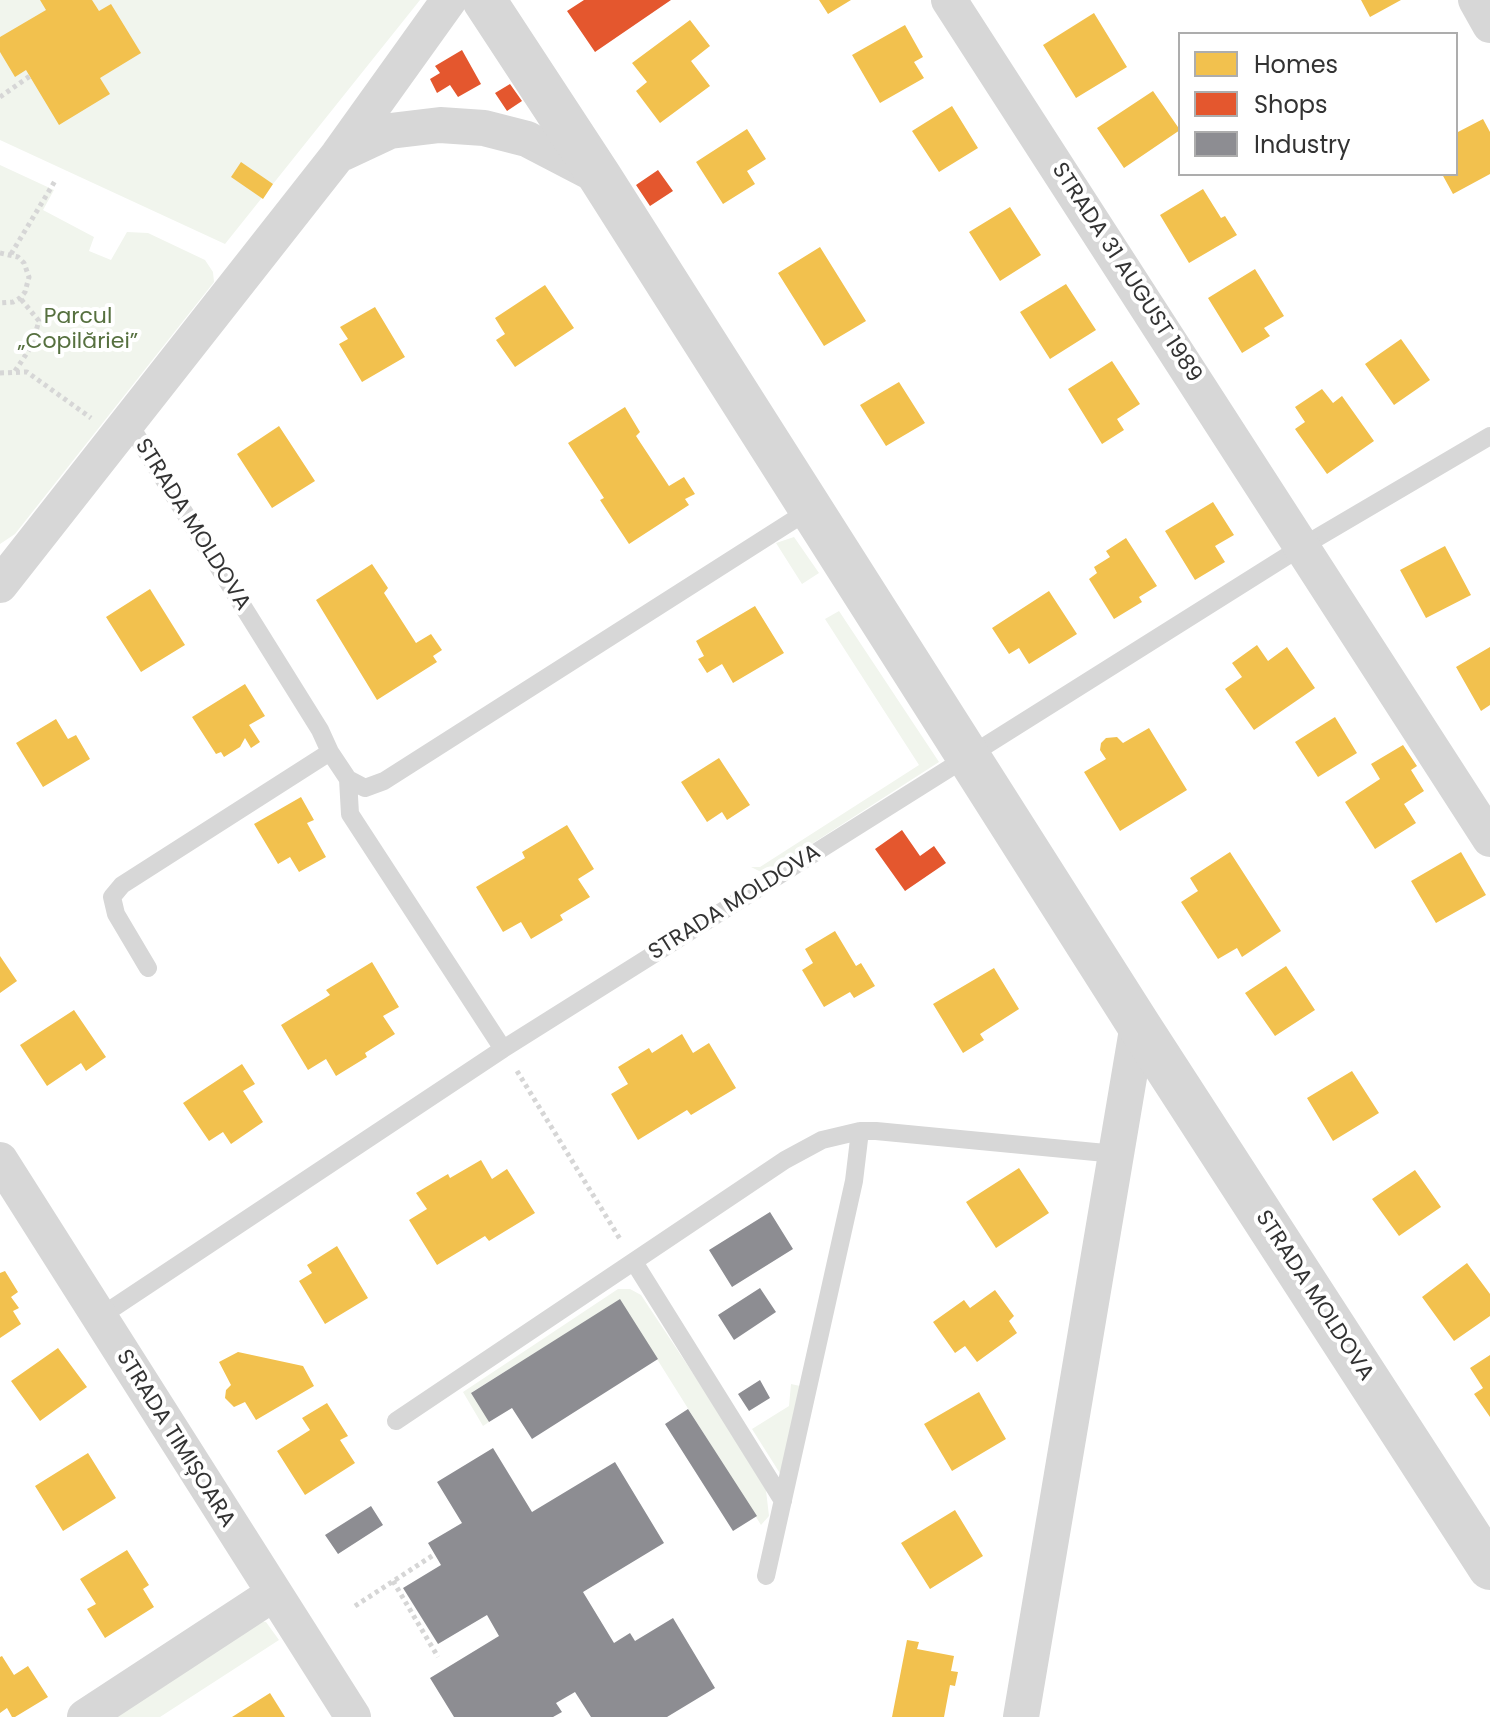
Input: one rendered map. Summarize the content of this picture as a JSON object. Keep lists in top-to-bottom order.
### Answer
{
  "streets": {
    "street": ["STRADA 31 AUGUST 1989", "STRADA MOLDOVA", "STRADA TIMIȘOARA"]
  },
  "crossings": [
    ["STRADA MOLDOVA", "STRADA TIMIȘOARA"]
  ],
  "parks": ["Parcul „Copilăriei”"],
  "legend": ["Homes", "Shops", "Industry"]
}
